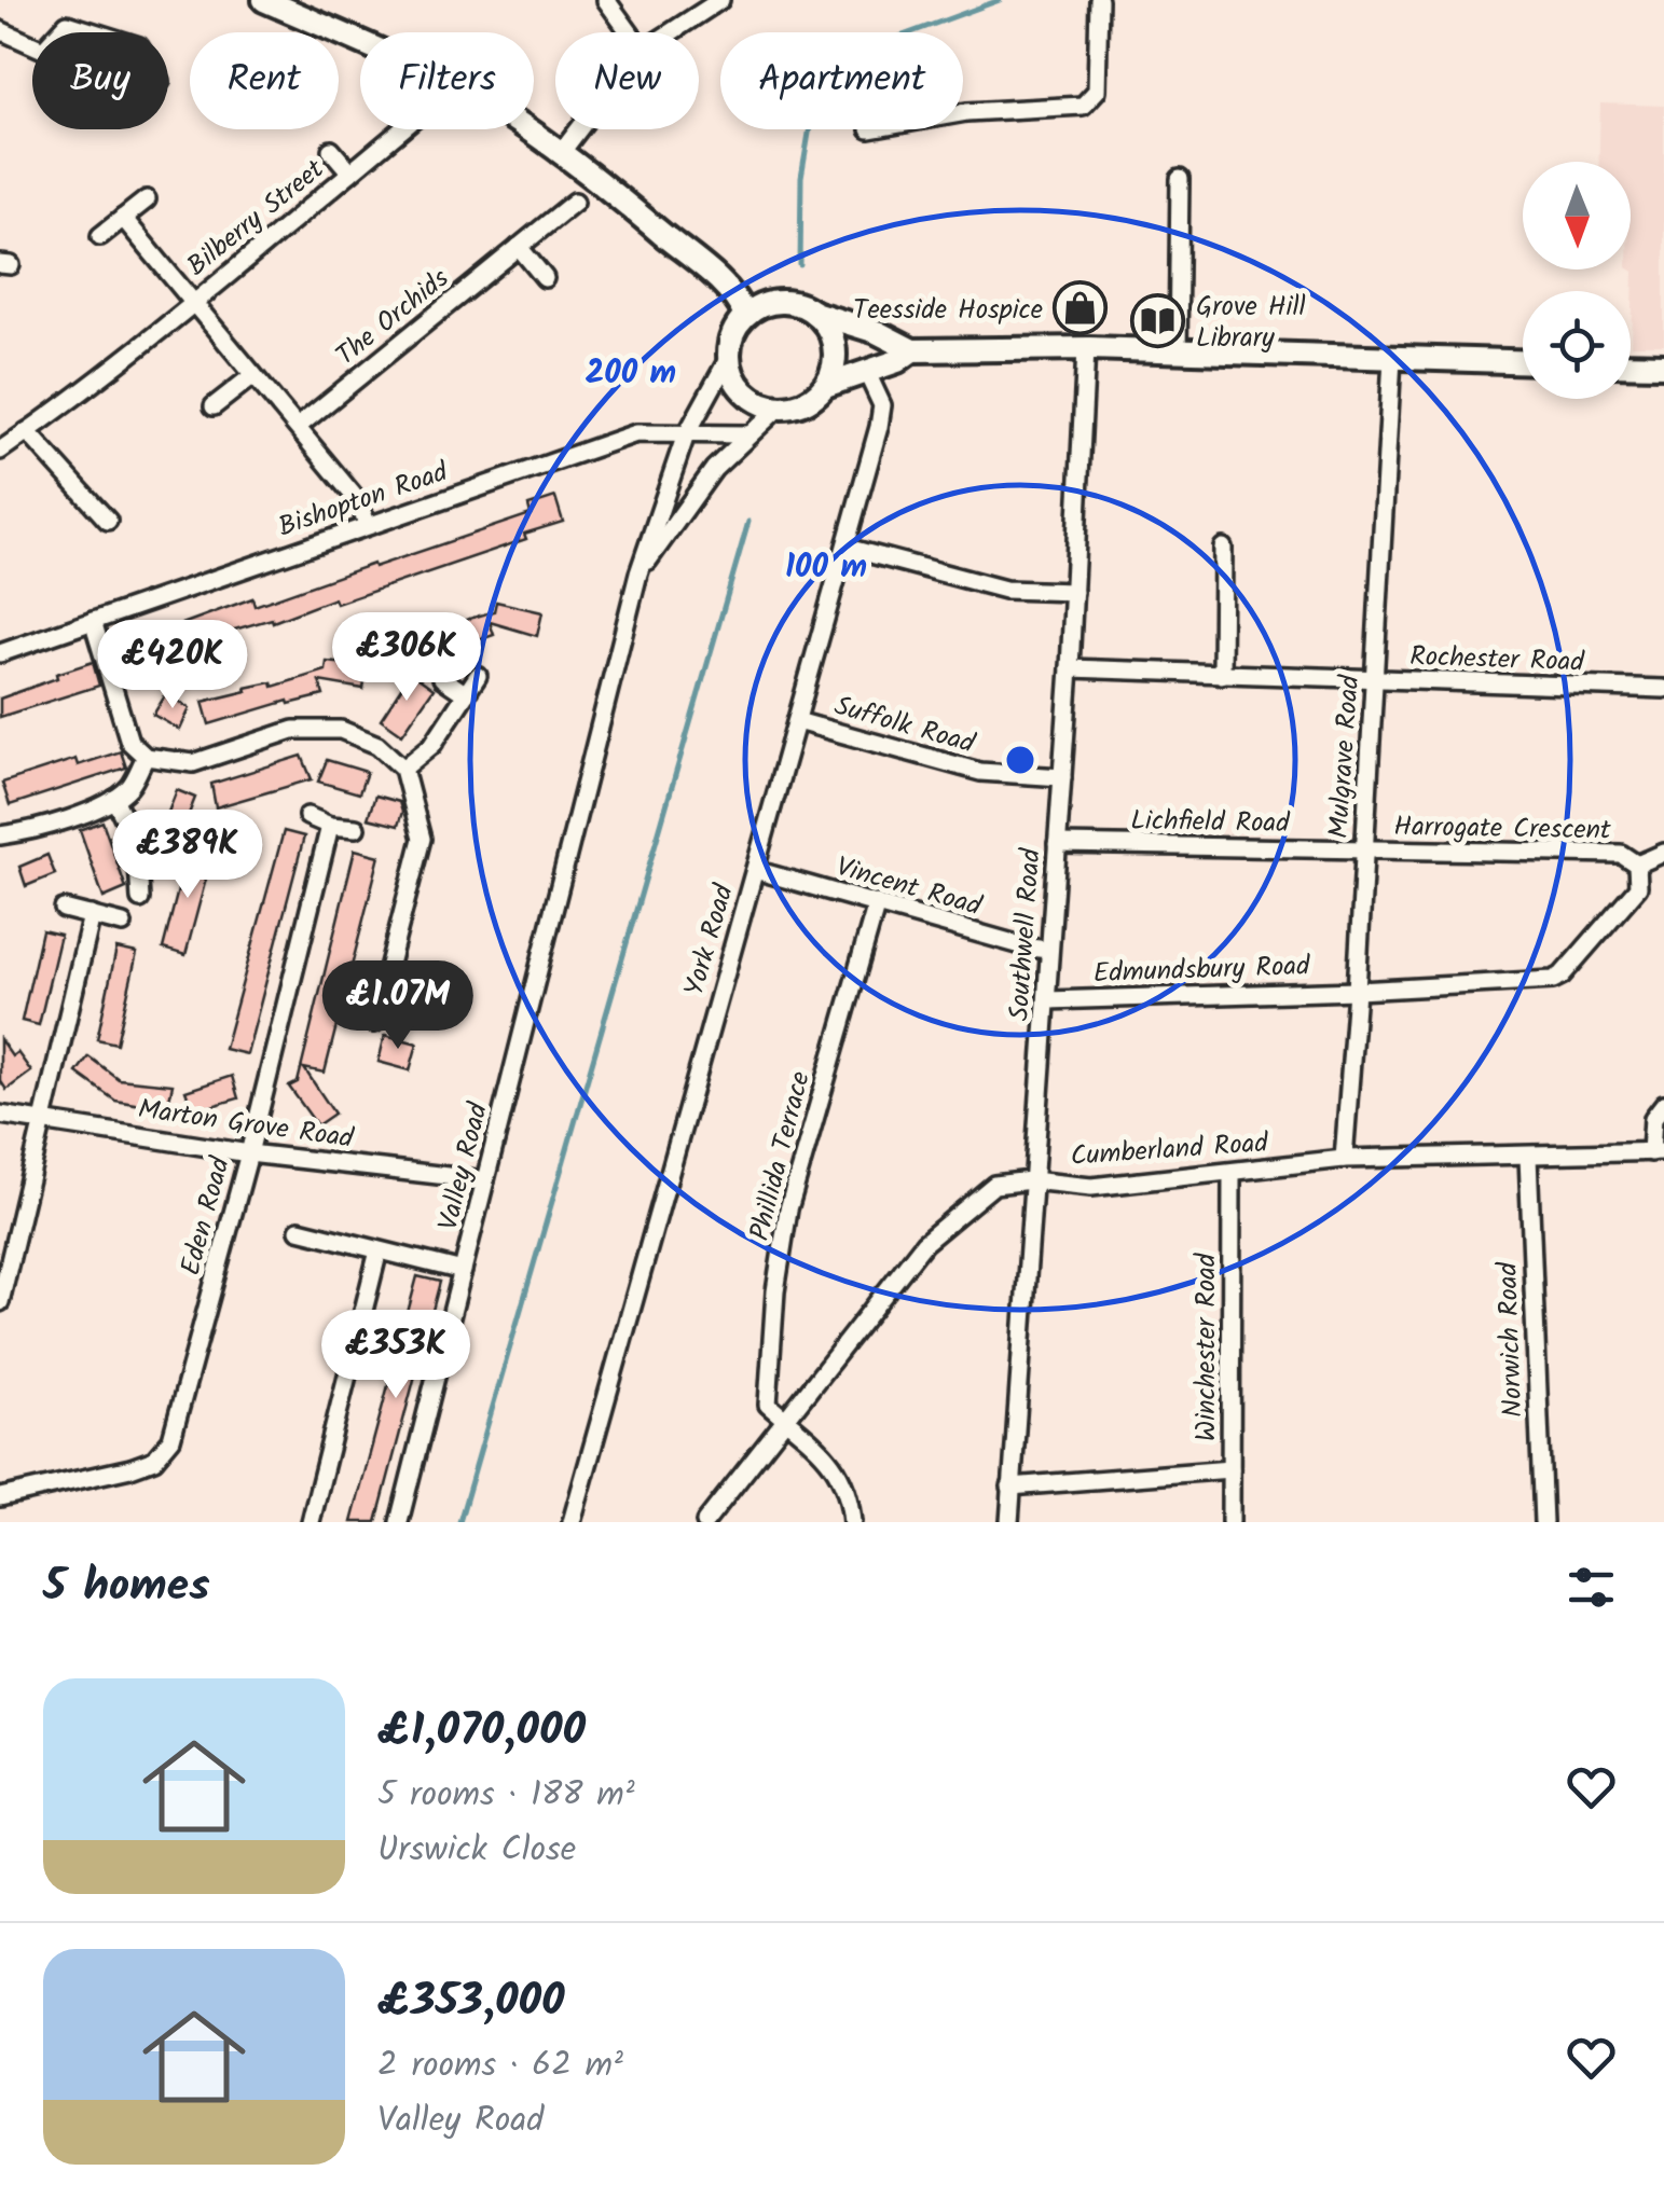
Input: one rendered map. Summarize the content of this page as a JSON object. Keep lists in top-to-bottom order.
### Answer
{
  "streets": {
    "street": [
      "Bilberry Street",
      "The Orchids",
      "Bishopton Road",
      "Rochester Road",
      "Suffolk Road",
      "Mulgrave Road",
      "Lichfield Road",
      "Harrogate Crescent",
      "Vincent Road",
      "Southwell Road",
      "York Road",
      "Edmundsbury Road",
      "Marton Grove Road",
      "Cumberland Road",
      "Phillida Terrace",
      "Valley Road",
      "Eden Road",
      "Norwich Road",
      "Winchester Road"
    ]
  },
  "crossings": [
    ["Bishopton Road", "Valley Road"],
    ["Rochester Road", "Mulgrave Road"],
    ["Rochester Road", "Southwell Road"],
    ["Suffolk Road", "Southwell Road"],
    ["Suffolk Road", "York Road"],
    ["Mulgrave Road", "Lichfield Road"],
    ["Mulgrave Road", "Harrogate Crescent"],
    ["Mulgrave Road", "Edmundsbury Road"],
    ["Mulgrave Road", "Cumberland Road"],
    ["Lichfield Road", "Harrogate Crescent"],
    ["Lichfield Road", "Southwell Road"],
    ["Harrogate Crescent", "Edmundsbury Road"],
    ["Vincent Road", "Southwell Road"],
    ["Vincent Road", "York Road"],
    ["Vincent Road", "Phillida Terrace"],
    ["Southwell Road", "Edmundsbury Road"],
    ["Southwell Road", "Cumberland Road"],
    ["Marton Grove Road", "Valley Road"],
    ["Marton Grove Road", "Eden Road"],
    ["Cumberland Road", "Phillida Terrace"],
    ["Cumberland Road", "Norwich Road"],
    ["Cumberland Road", "Winchester Road"]
  ],
  "places": {
    "shop": ["Teesside Hospice"],
    "library": ["Grove Hill Library"]
  },
  "north": "bottom",
  "page": {
    "chip": [
      "Buy",
      "Rent",
      "Filters",
      "New",
      "Apartment"
    ],
    "price": [
      "£306K",
      "£420K",
      "£389K",
      "£1.07M",
      "£353K"
    ],
    "heading": "5 homes",
    "list": [
      {
        "name": "£1,070,000",
        "note": "5 rooms · 188 m² · Urswick Close"
      },
      {
        "name": "£353,000",
        "note": "2 rooms · 62 m² · Valley Road"
      }
    ]
  },
  "rings": ["200 m", "100 m"]
}
